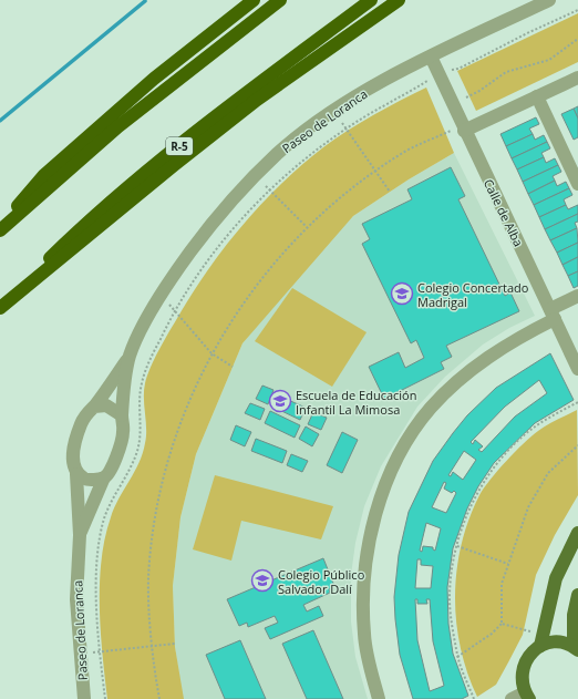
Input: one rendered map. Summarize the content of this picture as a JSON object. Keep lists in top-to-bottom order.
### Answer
{
  "streets": {
    "highway": ["R-5"],
    "street": ["Paseo de Loranca", "Calle de Alba"]
  },
  "crossings": [
    ["Paseo de Loranca", "Calle de Alba"]
  ],
  "places": {
    "school or university": ["Colegio Concertado Madrigal", "Escuela de Educación Infantil La Mimosa", "Colegio Público Salvador Dalí"]
  }
}
